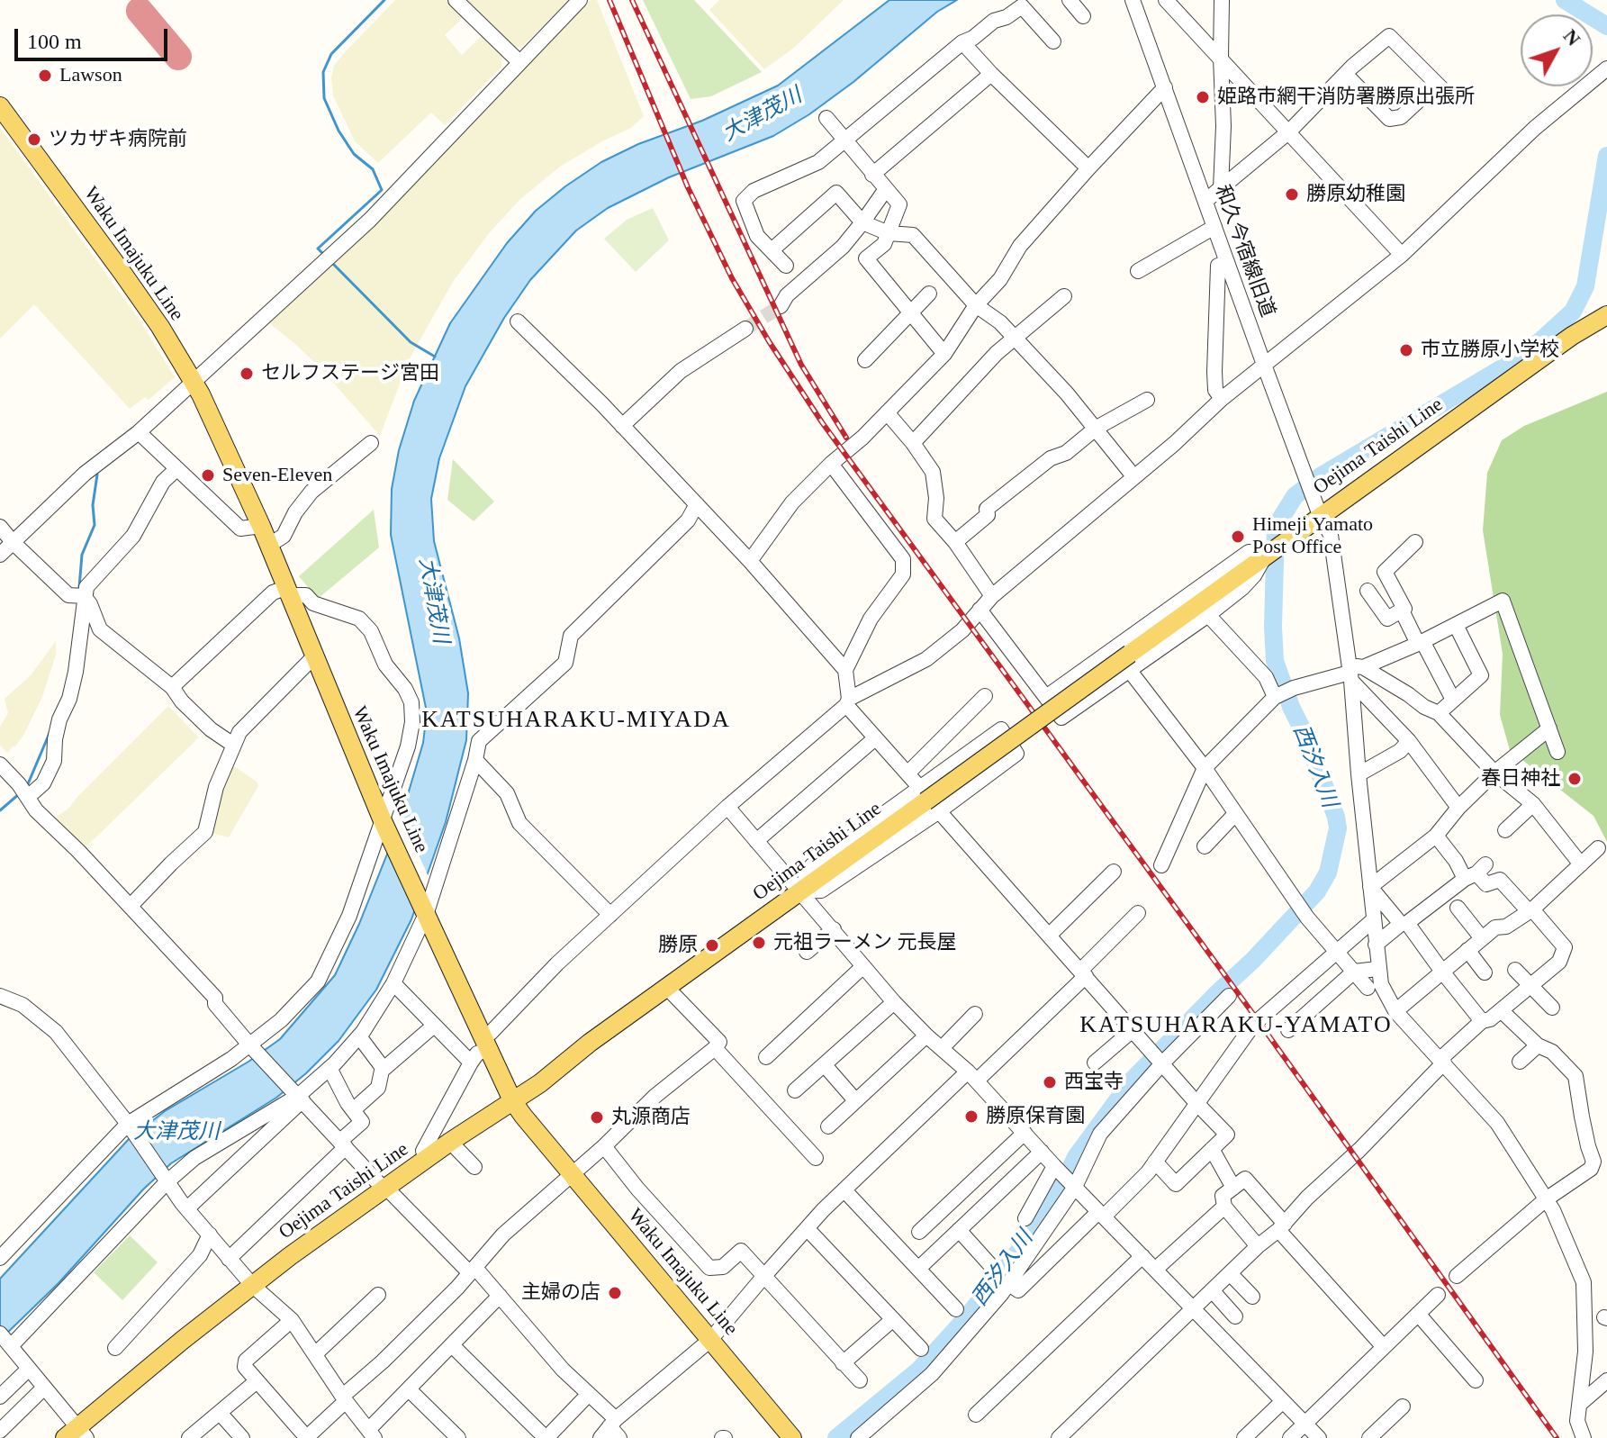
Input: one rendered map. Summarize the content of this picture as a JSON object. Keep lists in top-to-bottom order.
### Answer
{
  "streets": {
    "main road": ["Waku Imajuku Line", "Oejima Taishi Line"],
    "street": ["和久今宿線旧道"]
  },
  "crossings": [
    ["和久今宿線旧道", "Oejima Taishi Line"],
    ["Waku Imajuku Line", "Oejima Taishi Line"]
  ],
  "districts": ["KATSUHARAKU-MIYADA", "KATSUHARAKU-YAMATO"],
  "water": ["大津茂川", "西汐入川"],
  "places": [
    "Lawson",
    "姫路市網干消防署勝原出張所",
    "ツカザキ病院前",
    "勝原幼稚園",
    "市立勝原小学校",
    "セルフステージ宮田",
    "Seven-Eleven",
    "Himeji Yamato Post Office",
    "春日神社",
    "元祖ラーメン 元長屋",
    "勝原",
    "西宝寺",
    "勝原保育園",
    "丸源商店",
    "主婦の店"
  ],
  "scale_bar": "100 m",
  "north": "top right"
}
